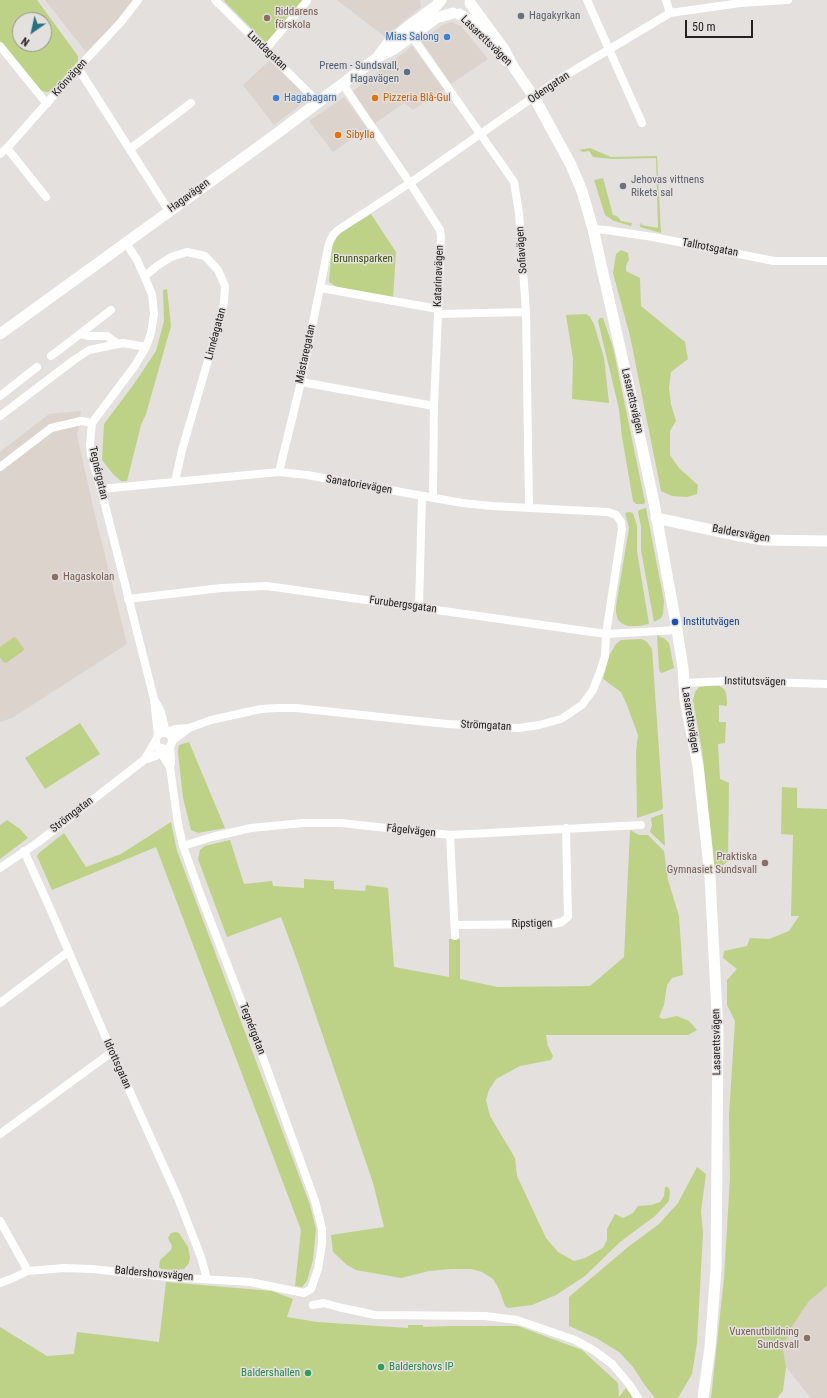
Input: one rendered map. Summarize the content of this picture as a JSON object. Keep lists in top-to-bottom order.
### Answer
{
  "streets": {
    "street": [
      "Lasarettsvägen",
      "Lundagatan",
      "Krönvägen",
      "Odengatan",
      "Hagavägen",
      "Tallrotsgatan",
      "Sofiavägen",
      "Katarinavägen",
      "Linnéagatan",
      "Mästaregatan",
      "Tegnérgatan",
      "Sanatorievägen",
      "Baldersvägen",
      "Furubergsgatan",
      "Institutsvägen",
      "Strömgatan",
      "Fågelvägen",
      "Ripstigen",
      "Idrottsgatan",
      "Baldershovsvägen"
    ]
  },
  "crossings": [
    ["Lasarettsvägen", "Odengatan"],
    ["Lasarettsvägen", "Hagavägen"],
    ["Lasarettsvägen", "Tallrotsgatan"],
    ["Lasarettsvägen", "Baldersvägen"],
    ["Lasarettsvägen", "Furubergsgatan"],
    ["Lasarettsvägen", "Institutsvägen"],
    ["Lundagatan", "Hagavägen"],
    ["Odengatan", "Sofiavägen"],
    ["Odengatan", "Katarinavägen"],
    ["Odengatan", "Mästaregatan"],
    ["Hagavägen", "Sofiavägen"],
    ["Hagavägen", "Katarinavägen"],
    ["Sofiavägen", "Sanatorievägen"],
    ["Katarinavägen", "Sanatorievägen"],
    ["Linnéagatan", "Sanatorievägen"],
    ["Mästaregatan", "Sanatorievägen"],
    ["Tegnérgatan", "Sanatorievägen"],
    ["Tegnérgatan", "Furubergsgatan"],
    ["Tegnérgatan", "Strömgatan"],
    ["Tegnérgatan", "Fågelvägen"],
    ["Tegnérgatan", "Baldershovsvägen"],
    ["Sanatorievägen", "Strömgatan"],
    ["Furubergsgatan", "Strömgatan"],
    ["Strömgatan", "Idrottsgatan"],
    ["Fågelvägen", "Ripstigen"],
    ["Idrottsgatan", "Baldershovsvägen"]
  ],
  "parks": ["Brunnsparken"],
  "places": [
    "Hagakyrkan",
    "Riddarens förskola",
    "Mias Salong",
    "Preem - Sundsvall, Hagavägen",
    "Hagabagarn",
    "Pizzeria Blå-Gul",
    "Sibylla",
    "Jehovas vittnens Rikets sal",
    "Hagaskolan",
    "Institutvägen",
    "Praktiska Gymnasiet Sundsvall",
    "Vuxenutbildning Sundsvall",
    "Baldershovs IP",
    "Baldershallen"
  ],
  "scale_bar": "50 m",
  "north": "bottom left"
}
